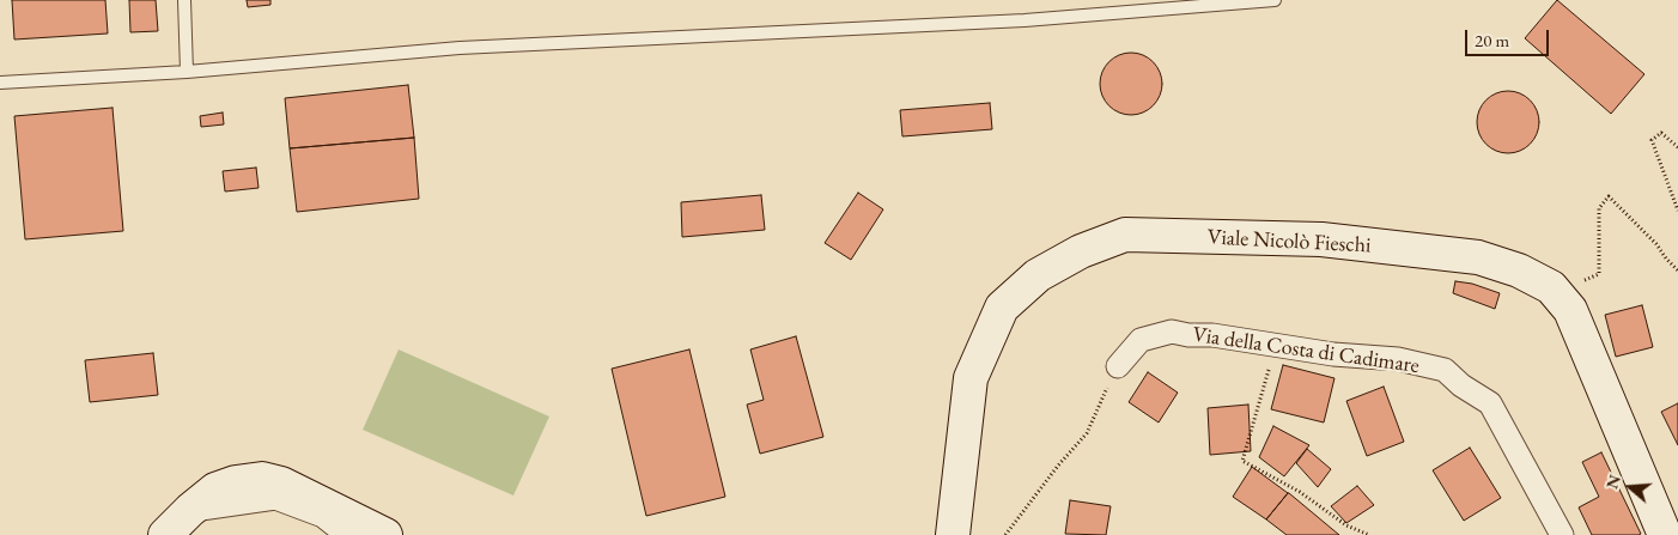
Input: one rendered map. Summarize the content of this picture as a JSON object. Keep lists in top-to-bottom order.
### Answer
{
  "streets": {
    "main road": ["Viale Nicolò Fieschi"],
    "street": ["Via della Costa di Cadimare"]
  },
  "scale_bar": "20 m",
  "north": "left"
}
